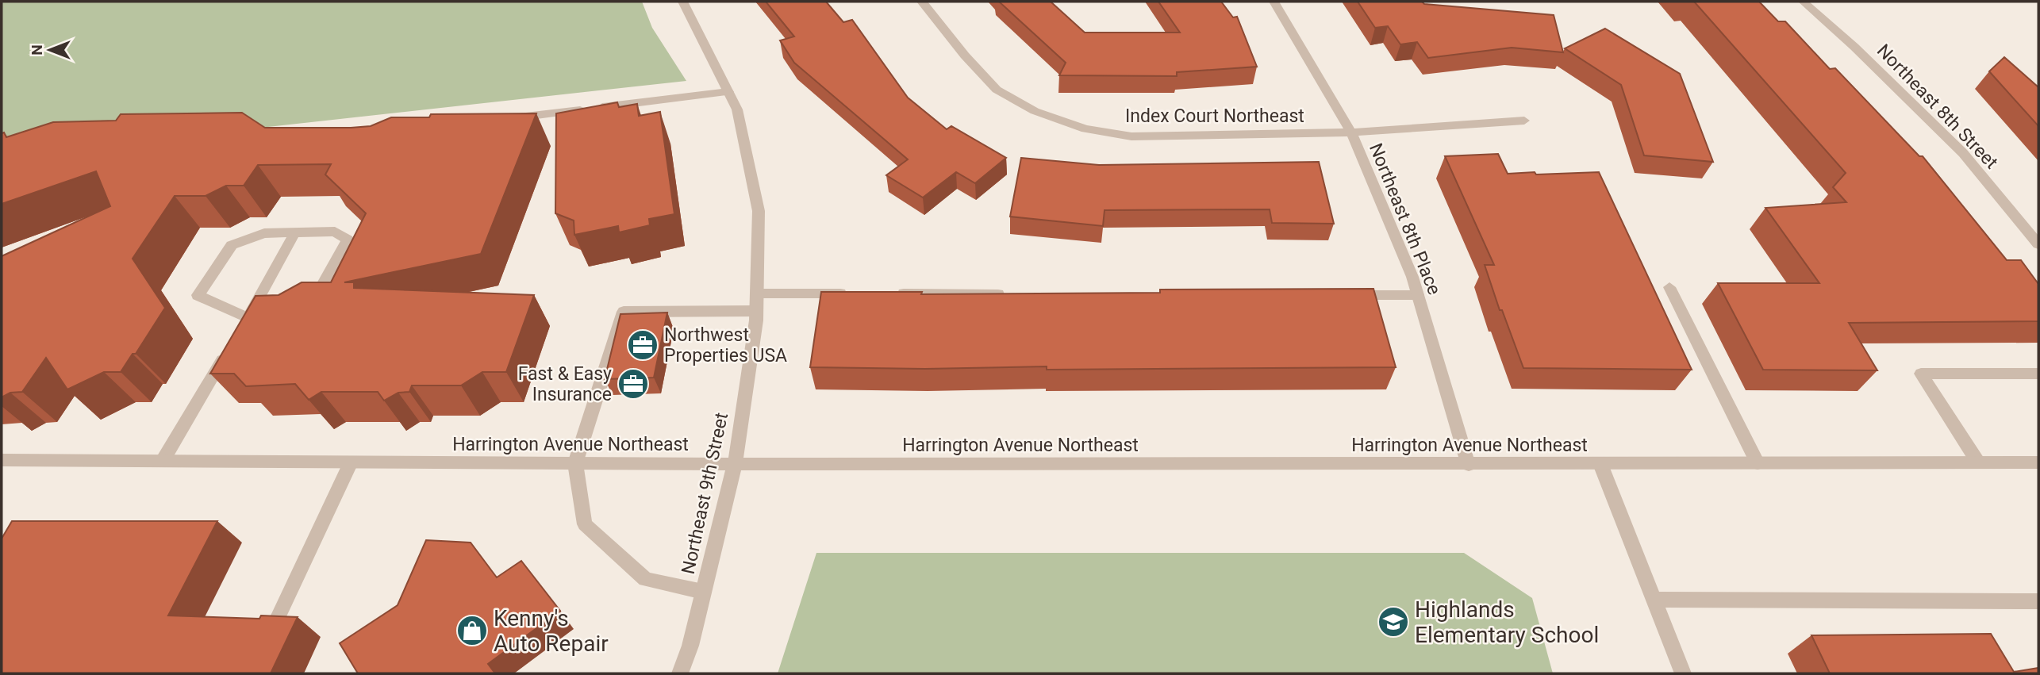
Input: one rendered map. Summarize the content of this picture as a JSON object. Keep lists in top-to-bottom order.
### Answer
{
  "streets": {
    "street": [
      "Northeast 8th Street",
      "Index Court Northeast",
      "Northeast 8th Place",
      "Harrington Avenue Northeast",
      "Northeast 9th Street"
    ]
  },
  "crossings": [
    ["Index Court Northeast", "Northeast 8th Place"],
    ["Northeast 8th Place", "Harrington Avenue Northeast"],
    ["Harrington Avenue Northeast", "Northeast 9th Street"]
  ],
  "places": {
    "office": ["Northwest Properties USA", "Fast & Easy Insurance"],
    "school or university": ["Highlands Elementary School"],
    "shop": ["Kenny's Auto Repair"]
  },
  "north": "left"
}
